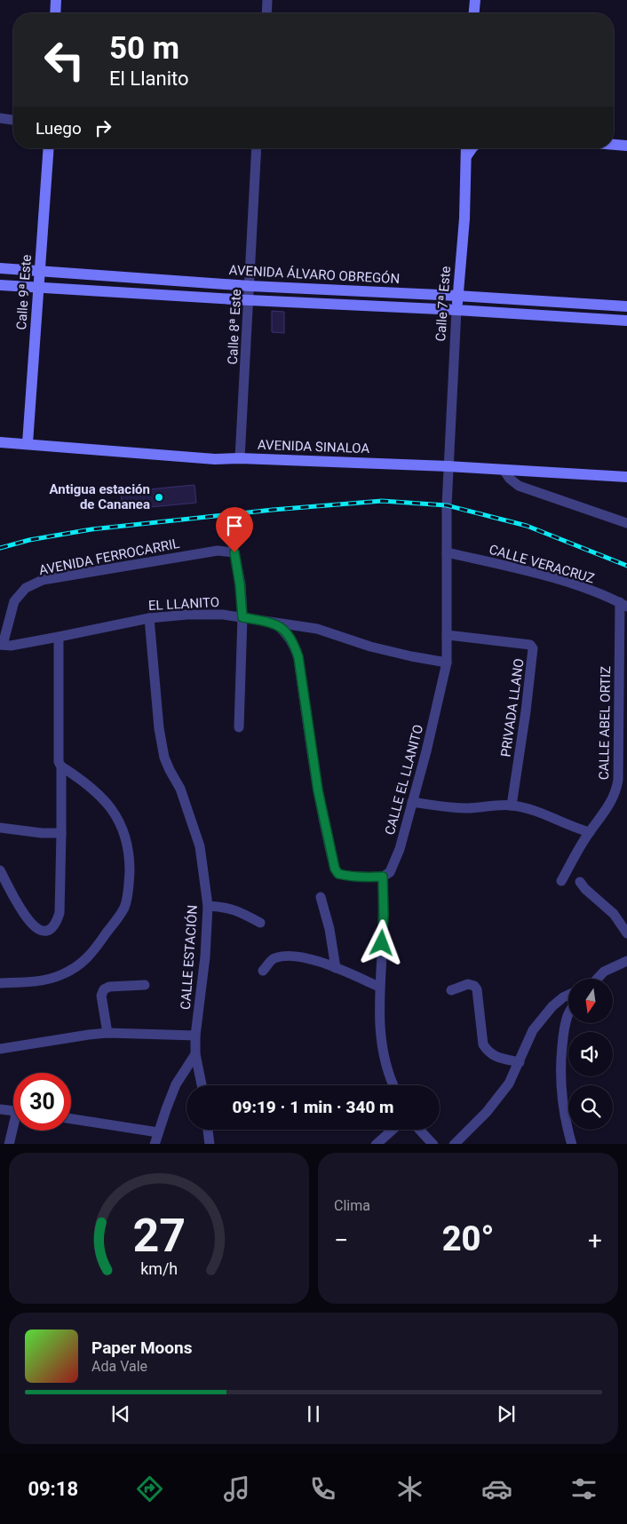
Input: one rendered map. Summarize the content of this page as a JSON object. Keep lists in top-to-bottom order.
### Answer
{
  "streets": {
    "street": [
      "AVENIDA ÁLVARO OBREGÓN",
      "Calle 9ª Este",
      "Calle 7ª Este",
      "Calle 8ª Este",
      "AVENIDA SINALOA",
      "AVENIDA FERROCARRIL",
      "CALLE VERACRUZ",
      "EL LLANITO",
      "PRIVADA LLANO",
      "CALLE ABEL ORTIZ",
      "CALLE EL LLANITO",
      "CALLE ESTACIÓN"
    ]
  },
  "crossings": [
    ["AVENIDA ÁLVARO OBREGÓN", "Calle 9ª Este"],
    ["AVENIDA ÁLVARO OBREGÓN", "Calle 7ª Este"],
    ["AVENIDA ÁLVARO OBREGÓN", "Calle 8ª Este"],
    ["Calle 9ª Este", "AVENIDA SINALOA"],
    ["Calle 7ª Este", "AVENIDA SINALOA"],
    ["Calle 7ª Este", "CALLE EL LLANITO"],
    ["Calle 8ª Este", "AVENIDA SINALOA"],
    ["AVENIDA SINALOA", "CALLE EL LLANITO"],
    ["AVENIDA FERROCARRIL", "EL LLANITO"],
    ["CALLE VERACRUZ", "CALLE ABEL ORTIZ"],
    ["CALLE VERACRUZ", "CALLE EL LLANITO"],
    ["EL LLANITO", "CALLE EL LLANITO"],
    ["EL LLANITO", "CALLE ESTACIÓN"],
    ["PRIVADA LLANO", "CALLE EL LLANITO"]
  ],
  "places": ["Antigua estación de Cananea"],
  "north": "bottom",
  "page": {
    "turn": ["50 m", "El Llanito"],
    "then": "Luego",
    "limit": "30",
    "trip": "09:19 · 1 min · 340 m",
    "tile": "Clima",
    "heat": ["−", "20°", "+"],
    "song": ["Paper Moons", "Ada Vale"],
    "tabs": "09:18",
    "gauge": ["27", "km/h"]
  }
}
